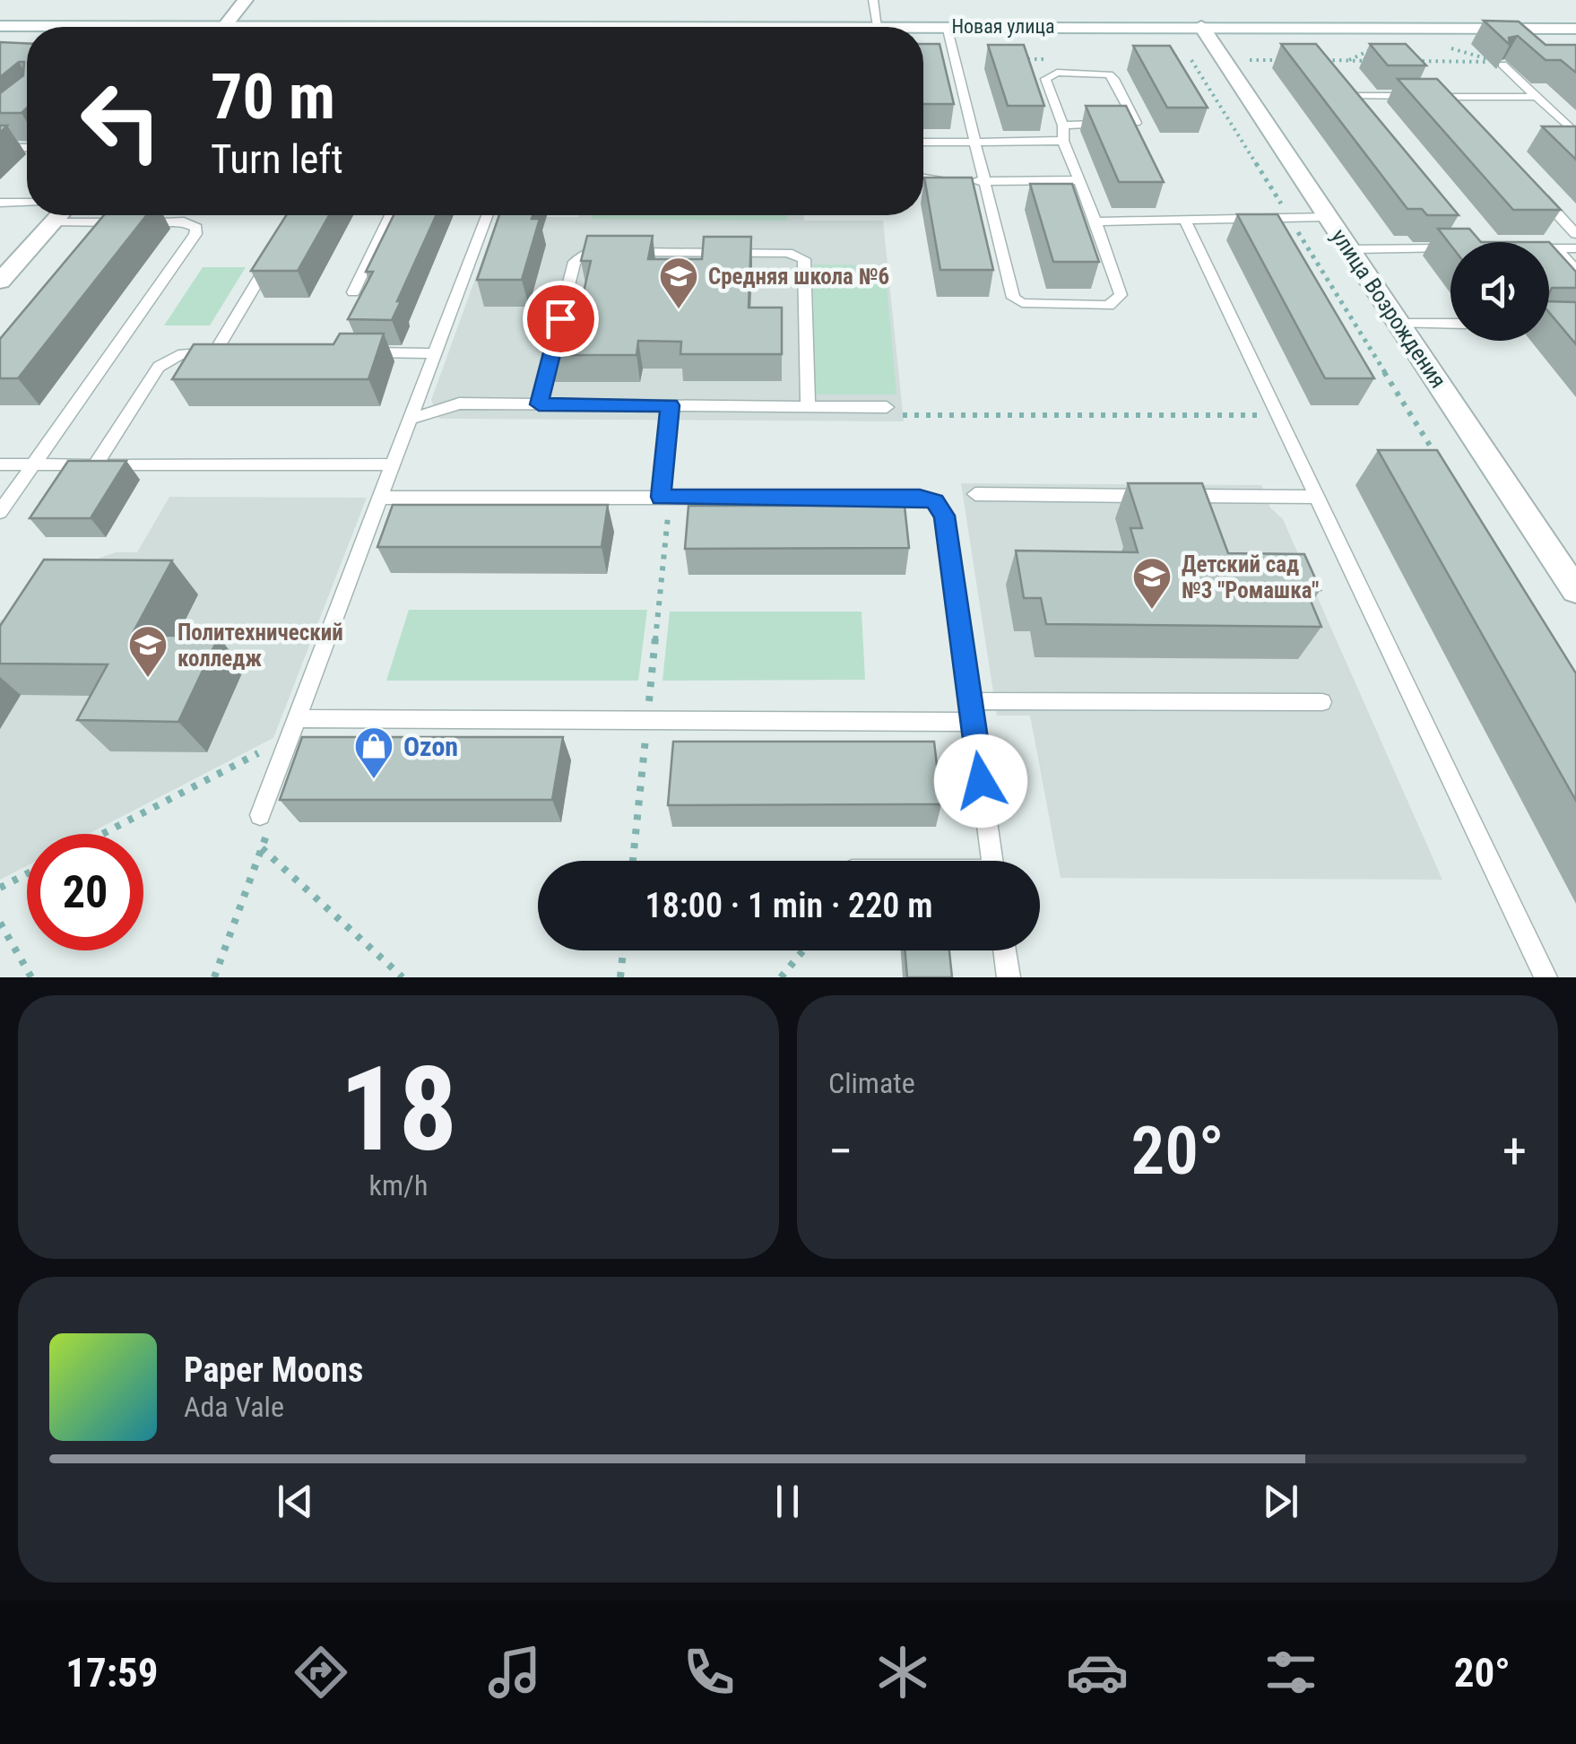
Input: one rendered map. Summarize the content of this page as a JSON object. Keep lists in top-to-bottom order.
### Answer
{
  "streets": {
    "street": ["Новая улица", "улица Возрождения"]
  },
  "crossings": [
    ["Новая улица", "улица Возрождения"]
  ],
  "places": {
    "school or university": ["Средняя школа №6", "Детский сад №3 \"Ромашка\"", "Политехнический колледж"],
    "shop": ["Ozon"]
  },
  "page": {
    "turn": ["70 m", "Turn left"],
    "limit": "20",
    "trip": "18:00 · 1 min · 220 m",
    "tile": [
      ["18", "km/h"],
      "Climate"
    ],
    "heat": ["−", "20°", "+"],
    "song": ["Paper Moons", "Ada Vale"],
    "tabs": ["17:59", "20°"]
  }
}
